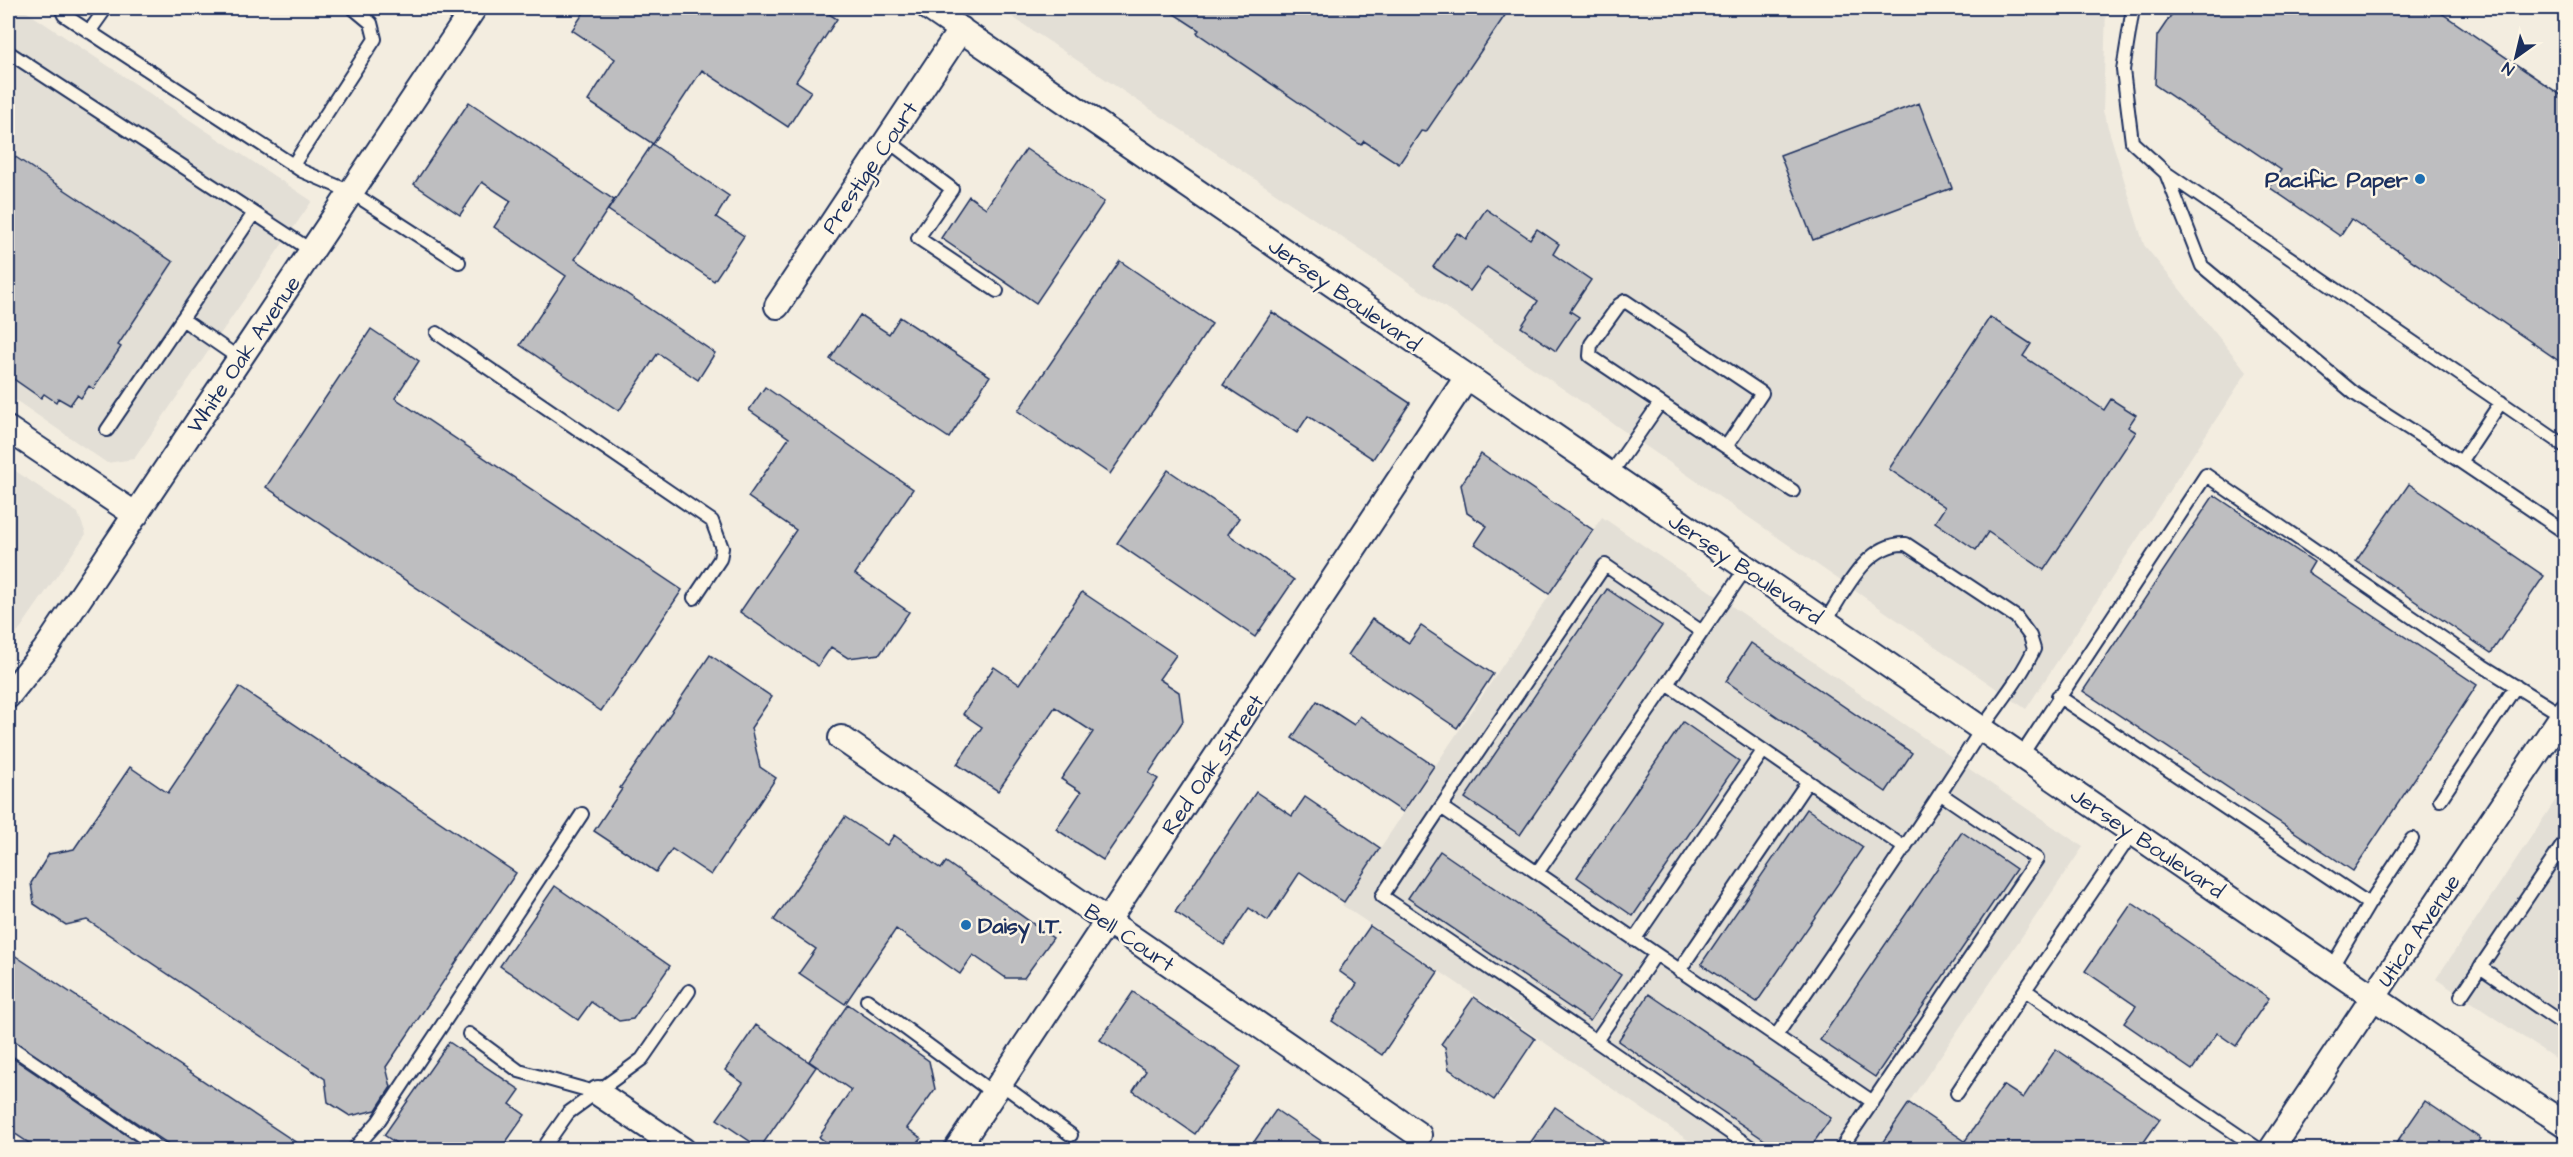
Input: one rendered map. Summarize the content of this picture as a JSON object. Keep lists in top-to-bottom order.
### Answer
{
  "streets": {
    "street": [
      "Prestige Court",
      "Jersey Boulevard",
      "White Oak Avenue",
      "Red Oak Street",
      "Utica Avenue",
      "Bell Court"
    ]
  },
  "crossings": [
    ["Prestige Court", "Jersey Boulevard"],
    ["Jersey Boulevard", "Red Oak Street"],
    ["Jersey Boulevard", "Utica Avenue"],
    ["Red Oak Street", "Bell Court"]
  ],
  "places": ["Pacific Paper", "Daisy I.T."],
  "north": "bottom left"
}
